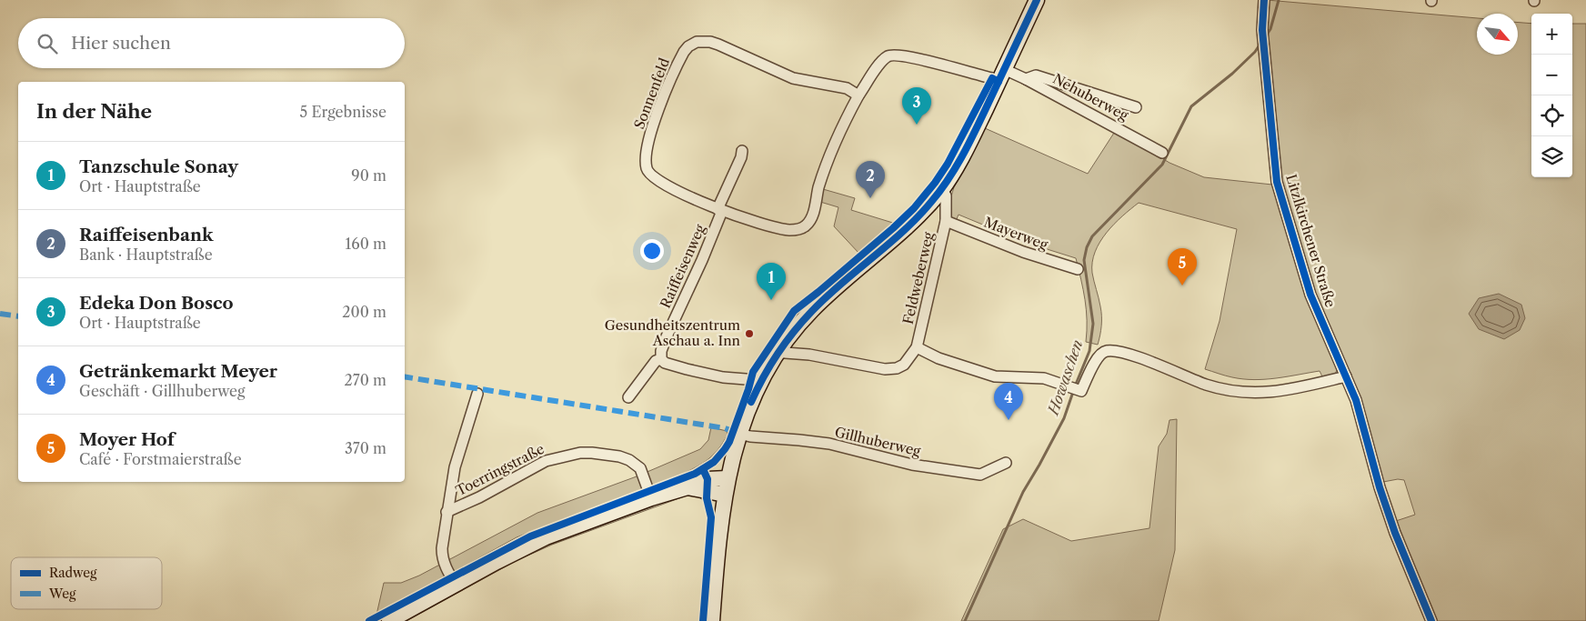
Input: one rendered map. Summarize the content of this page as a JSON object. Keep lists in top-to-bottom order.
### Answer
{
  "streets": {
    "street": [
      "Sonnenfeld",
      "Nehuberweg",
      "Mayerweg",
      "Litzlkirchener Straße",
      "Raiffeisenweg",
      "Feldweberweg",
      "Gillhuberweg",
      "Toerringstraße"
    ]
  },
  "crossings": [
    ["Sonnenfeld", "Nehuberweg"],
    ["Sonnenfeld", "Raiffeisenweg"],
    ["Mayerweg", "Feldweberweg"]
  ],
  "water": ["Howaschen"],
  "places": ["Gesundheitszentrum Aschau a. Inn"],
  "legend": ["Radweg", "Weg"],
  "north": "bottom right",
  "page": {
    "map_buttons": ["+", "−"],
    "search": "Hier suchen",
    "heading": ["In der Nähe", "5 Ergebnisse"],
    "pins": [
      "3",
      "2",
      "5",
      "1",
      "4"
    ],
    "list": [
      {
        "mark": "1",
        "name": "Tanzschule Sonay",
        "note": "Ort · Hauptstraße",
        "value": "90 m"
      },
      {
        "mark": "2",
        "name": "Raiffeisenbank",
        "note": "Bank · Hauptstraße",
        "value": "160 m"
      },
      {
        "mark": "3",
        "name": "Edeka Don Bosco",
        "note": "Ort · Hauptstraße",
        "value": "200 m"
      },
      {
        "mark": "4",
        "name": "Getränkemarkt Meyer",
        "note": "Geschäft · Gillhuberweg",
        "value": "270 m"
      },
      {
        "mark": "5",
        "name": "Moyer Hof",
        "note": "Café · Forstmaierstraße",
        "value": "370 m"
      }
    ]
  }
}
